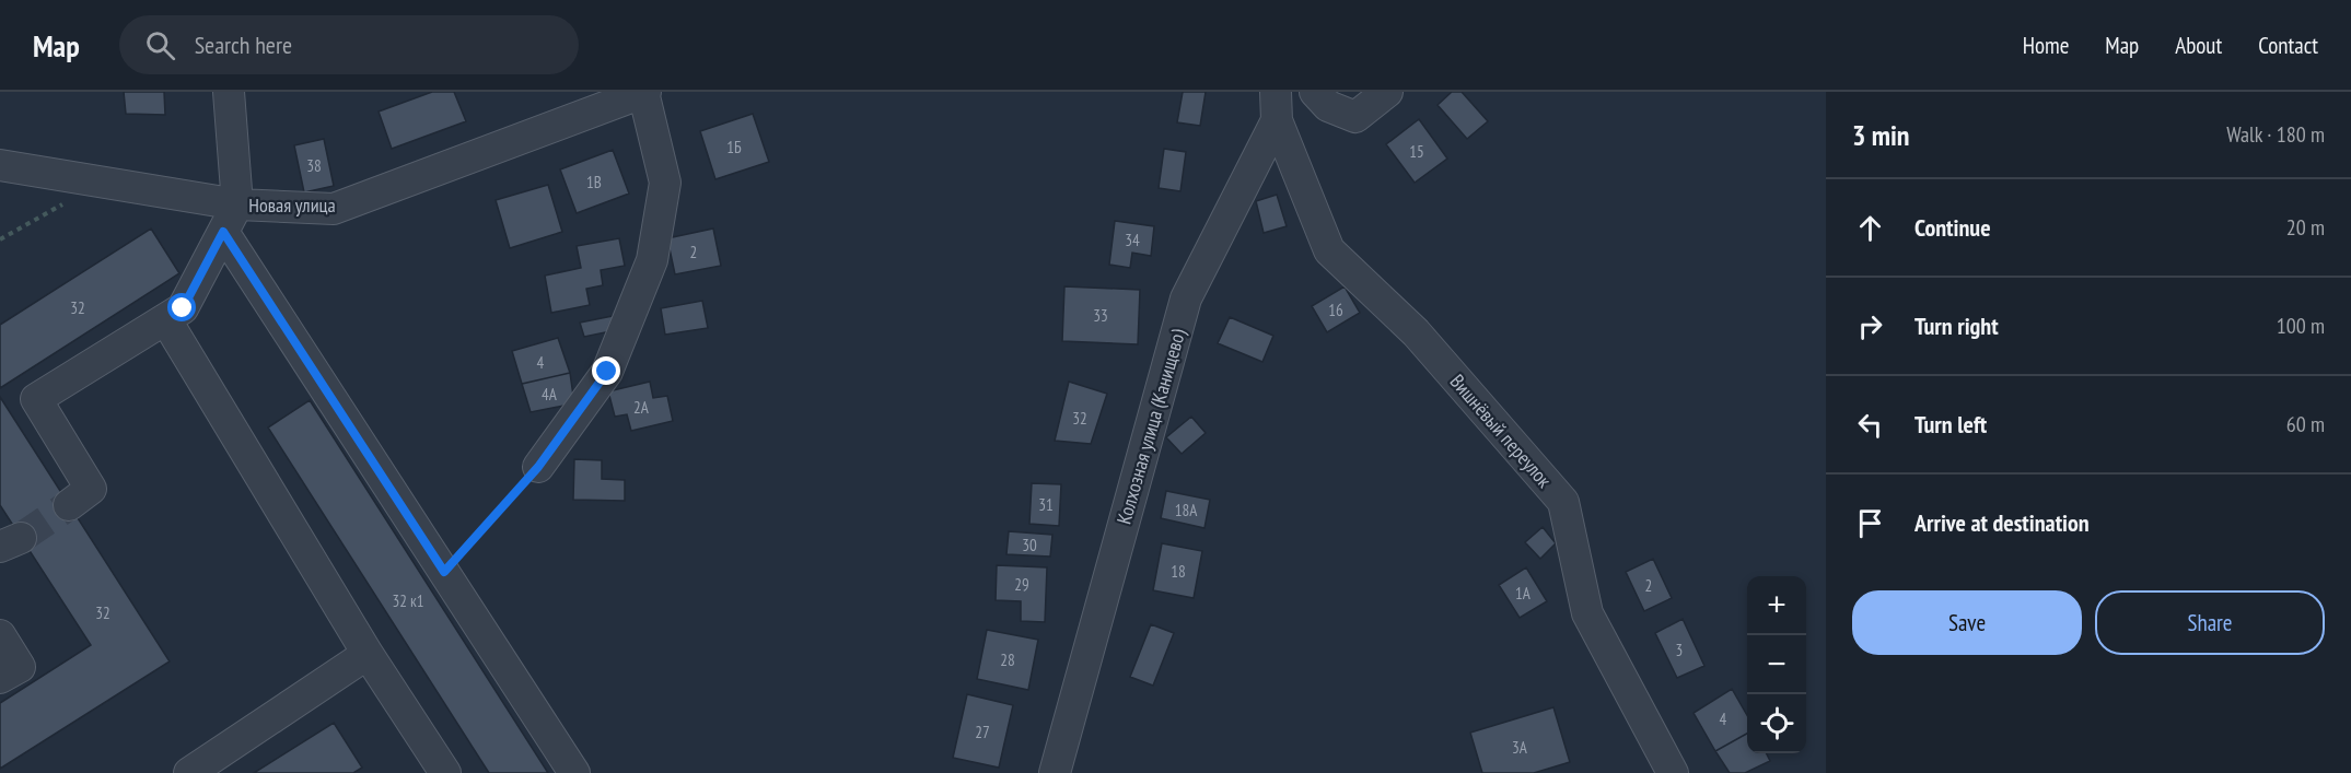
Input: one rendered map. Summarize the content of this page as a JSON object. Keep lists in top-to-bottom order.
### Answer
{
  "streets": {
    "street": ["Новая улица", "Колхозная улица (Канищево)", "Вишнёвый переулок"]
  },
  "crossings": [
    ["Колхозная улица (Канищево)", "Вишнёвый переулок"]
  ],
  "house_numbers": [
    "1Б",
    "15",
    "38",
    "1В",
    "34",
    "2",
    "32",
    "16",
    "33",
    "4",
    "4А",
    "2А",
    "32",
    "31",
    "18А",
    "30",
    "18",
    "29",
    "2",
    "1А",
    "32 к1",
    "32",
    "3",
    "28",
    "4",
    "27",
    "3А"
  ],
  "page": {
    "header": "Map",
    "search": "Search here",
    "nav": [
      "Home",
      "Map",
      "About",
      "Contact"
    ],
    "heading": ["3 min", "Walk · 180 m"],
    "list": [
      ["Continue", "20 m"],
      ["Turn right", "100 m"],
      ["Turn left", "60 m"],
      "Arrive at destination"
    ],
    "buttons": ["Save", "Share"],
    "map_buttons": ["+", "−"]
  }
}
